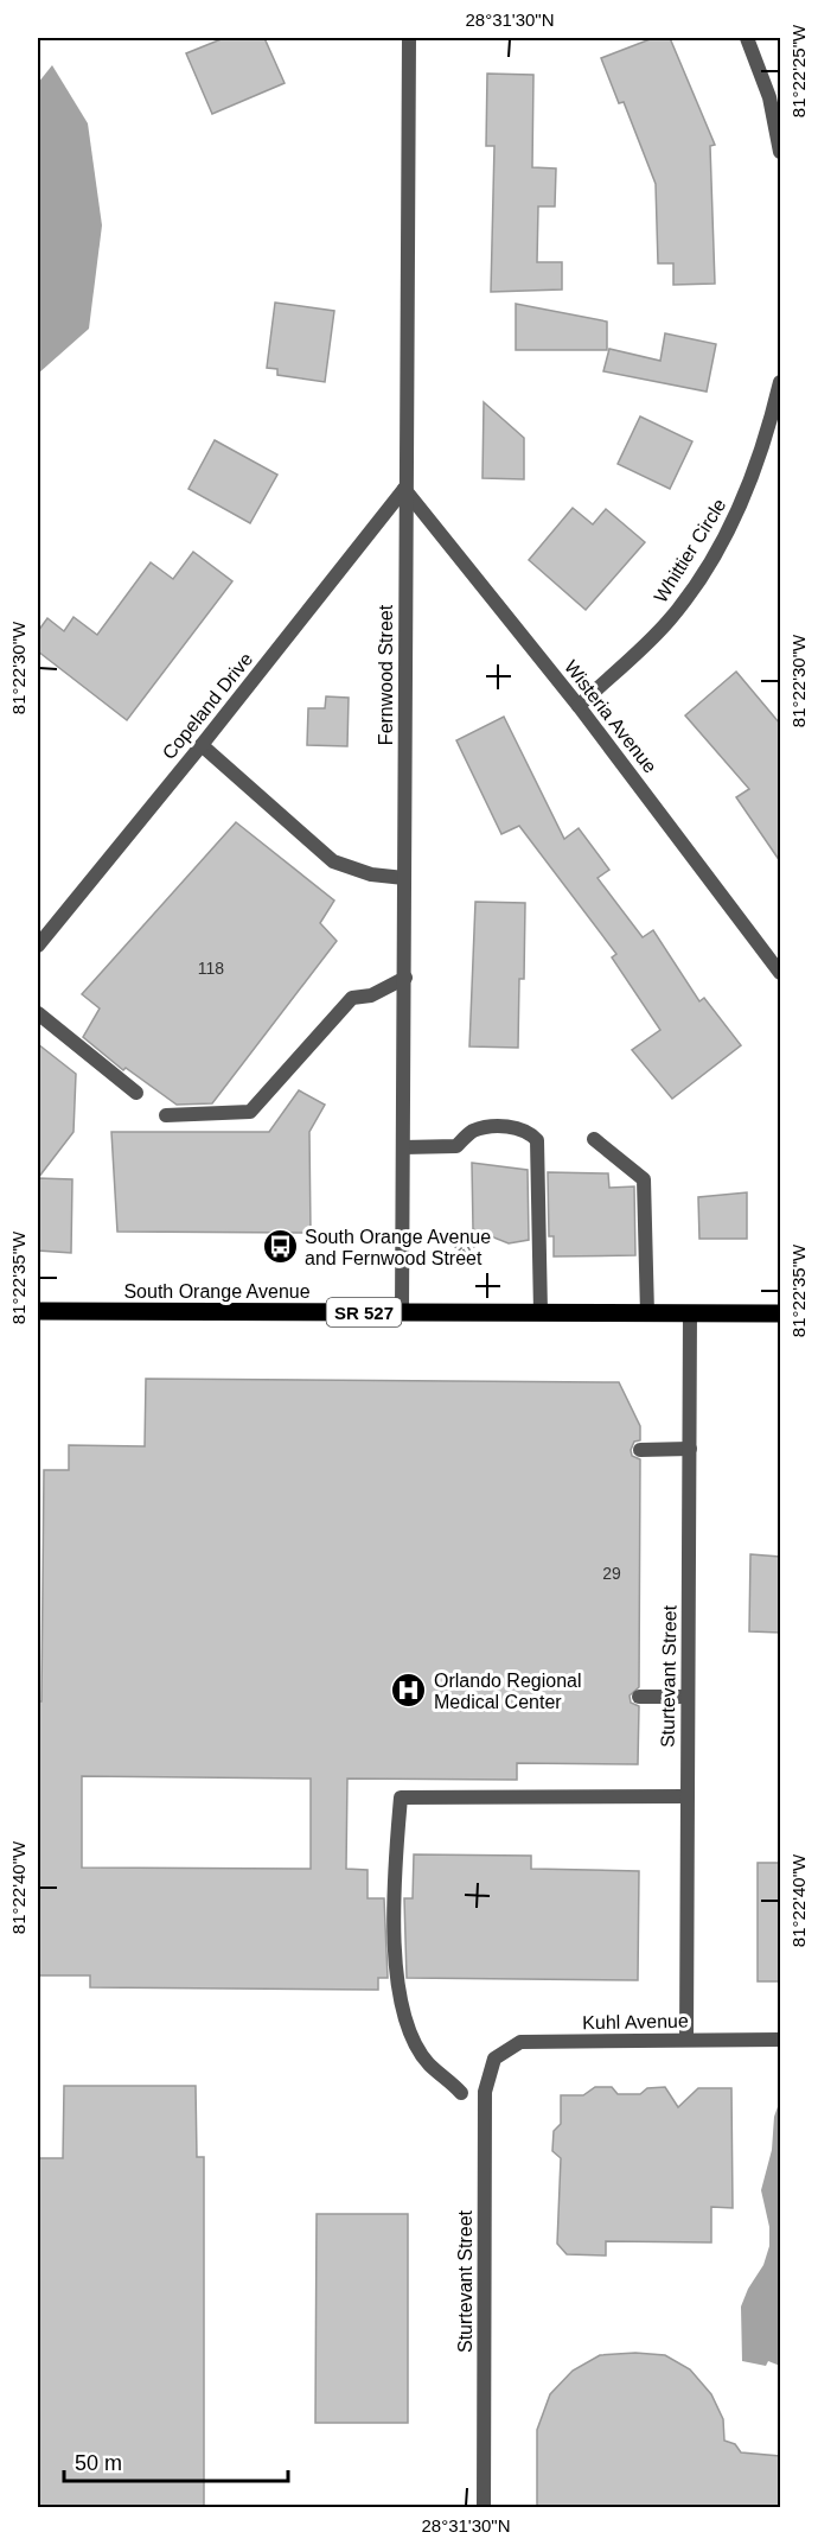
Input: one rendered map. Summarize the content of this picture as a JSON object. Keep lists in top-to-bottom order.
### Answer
{
  "streets": {
    "main road": ["South Orange Avenue", "SR 527"],
    "street": [
      "Whittier Circle",
      "Fernwood Street",
      "Copeland Drive",
      "Wisteria Avenue",
      "Sturtevant Street",
      "Kuhl Avenue"
    ]
  },
  "crossings": [
    ["Whittier Circle", "Wisteria Avenue"],
    ["Fernwood Street", "Copeland Drive"],
    ["Fernwood Street", "Wisteria Avenue"],
    ["Fernwood Street", "South Orange Avenue"],
    ["Copeland Drive", "Wisteria Avenue"],
    ["South Orange Avenue", "Sturtevant Street"],
    ["Sturtevant Street", "Kuhl Avenue"]
  ],
  "places": {
    "bus stop": ["South Orange Avenue and Fernwood Street"],
    "hospital": ["Orlando Regional Medical Center"]
  },
  "house_numbers": ["118", "29"],
  "scale_bar": "50 m",
  "coordinates": [
    "28°31'30\"N",
    "81°22'25\"W",
    "81°22'30\"W",
    "81°22'35\"W",
    "81°22'40\"W"
  ]
}
